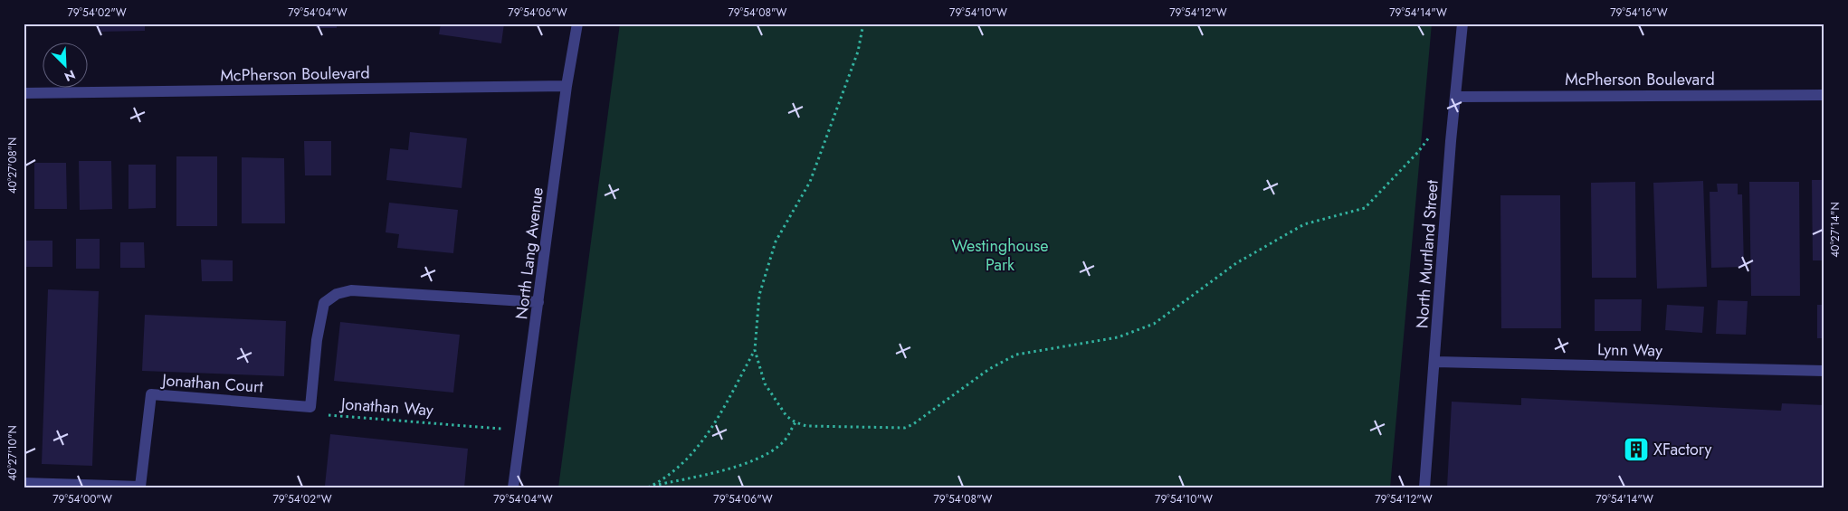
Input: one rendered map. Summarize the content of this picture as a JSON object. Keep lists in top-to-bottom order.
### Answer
{
  "streets": {
    "street": [
      "McPherson Boulevard",
      "North Lang Avenue",
      "North Murtland Street",
      "Lynn Way",
      "Jonathan Court"
    ],
    "path": ["Jonathan Way"]
  },
  "crossings": [
    ["McPherson Boulevard", "North Lang Avenue"],
    ["McPherson Boulevard", "North Murtland Street"],
    ["North Lang Avenue", "Jonathan Way"],
    ["North Murtland Street", "Lynn Way"],
    ["Jonathan Court", "Jonathan Way"]
  ],
  "parks": ["Westinghouse Park"],
  "places": {
    "building": ["XFactory"]
  },
  "north": "bottom right",
  "coordinates": [
    "79°54'02\"W",
    "79°54'04\"W",
    "79°54'06\"W",
    "79°54'08\"W",
    "79°54'10\"W",
    "79°54'12\"W",
    "79°54'14\"W",
    "79°54'16\"W",
    "40°27'08\"N",
    "40°27'14\"N",
    "40°27'10\"N",
    "79°54'00\"W"
  ]
}
